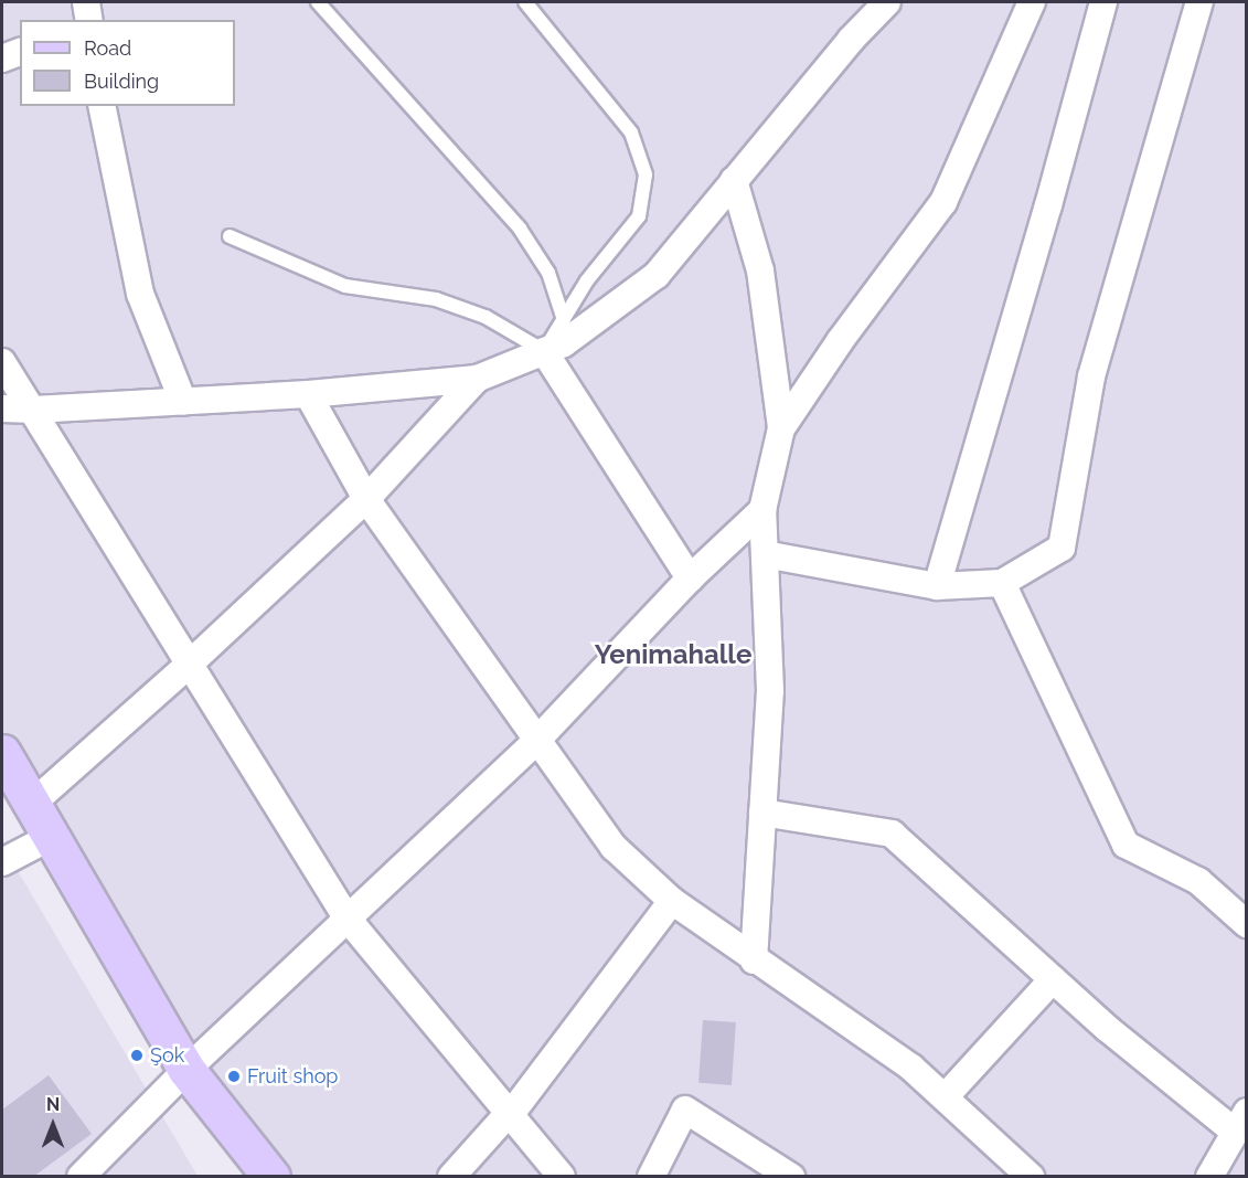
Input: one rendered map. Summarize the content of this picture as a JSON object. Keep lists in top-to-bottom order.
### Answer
{
  "districts": ["Yenimahalle"],
  "places": ["Şok", "Fruit shop"],
  "legend": ["Road", "Building"],
  "north": "top"
}
